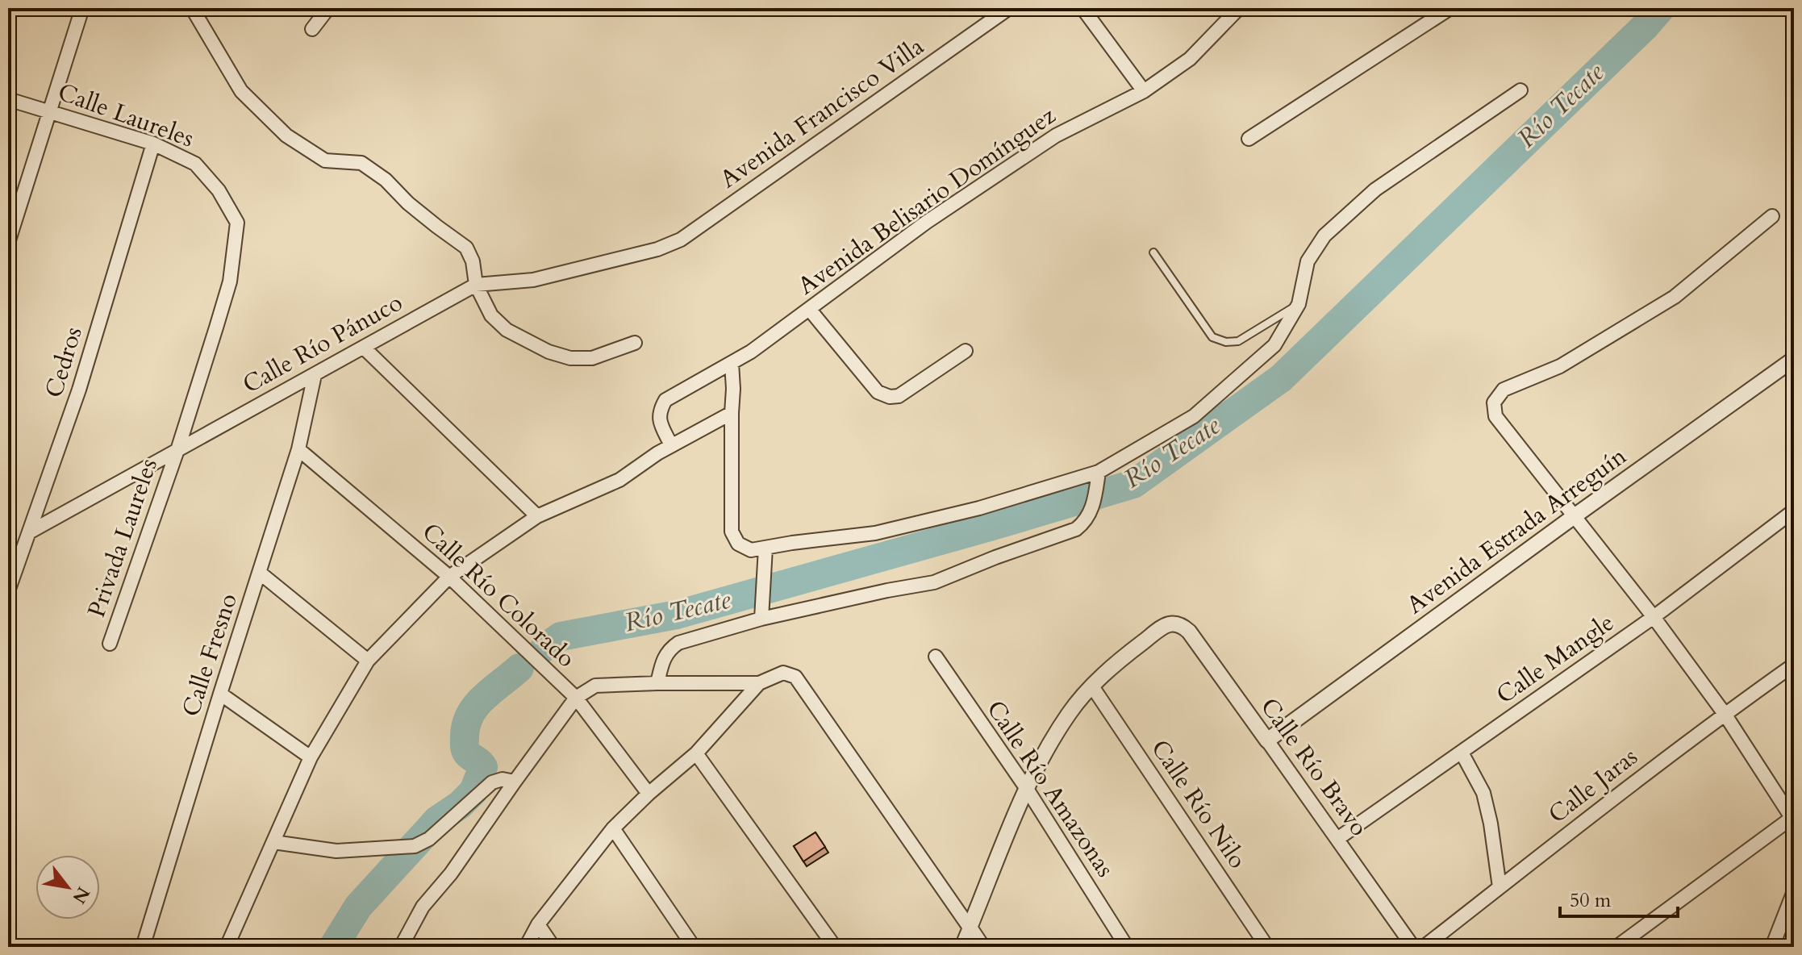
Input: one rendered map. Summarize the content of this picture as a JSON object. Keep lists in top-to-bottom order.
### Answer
{
  "streets": {
    "street": [
      "Avenida Francisco Villa",
      "Calle Laureles",
      "Avenida Belisario Domínguez",
      "Calle Río Pánuco",
      "Cedros",
      "Avenida Estrada Arreguín",
      "Privada Laureles",
      "Calle Río Colorado",
      "Calle Fresno",
      "Calle Mangle",
      "Calle Río Bravo",
      "Calle Jaras",
      "Calle Río Amazonas",
      "Calle Río Nilo"
    ]
  },
  "crossings": [
    ["Avenida Francisco Villa", "Calle Río Pánuco"],
    ["Calle Laureles", "Calle Río Pánuco"],
    ["Calle Laureles", "Cedros"],
    ["Calle Laureles", "Privada Laureles"],
    ["Calle Río Pánuco", "Cedros"],
    ["Calle Río Pánuco", "Privada Laureles"],
    ["Calle Río Pánuco", "Calle Fresno"],
    ["Avenida Estrada Arreguín", "Calle Río Bravo"],
    ["Calle Río Colorado", "Calle Fresno"],
    ["Calle Mangle", "Calle Río Bravo"],
    ["Calle Río Bravo", "Calle Río Nilo"]
  ],
  "water": ["Río Tecate"],
  "scale_bar": "50 m",
  "north": "bottom right"
}
